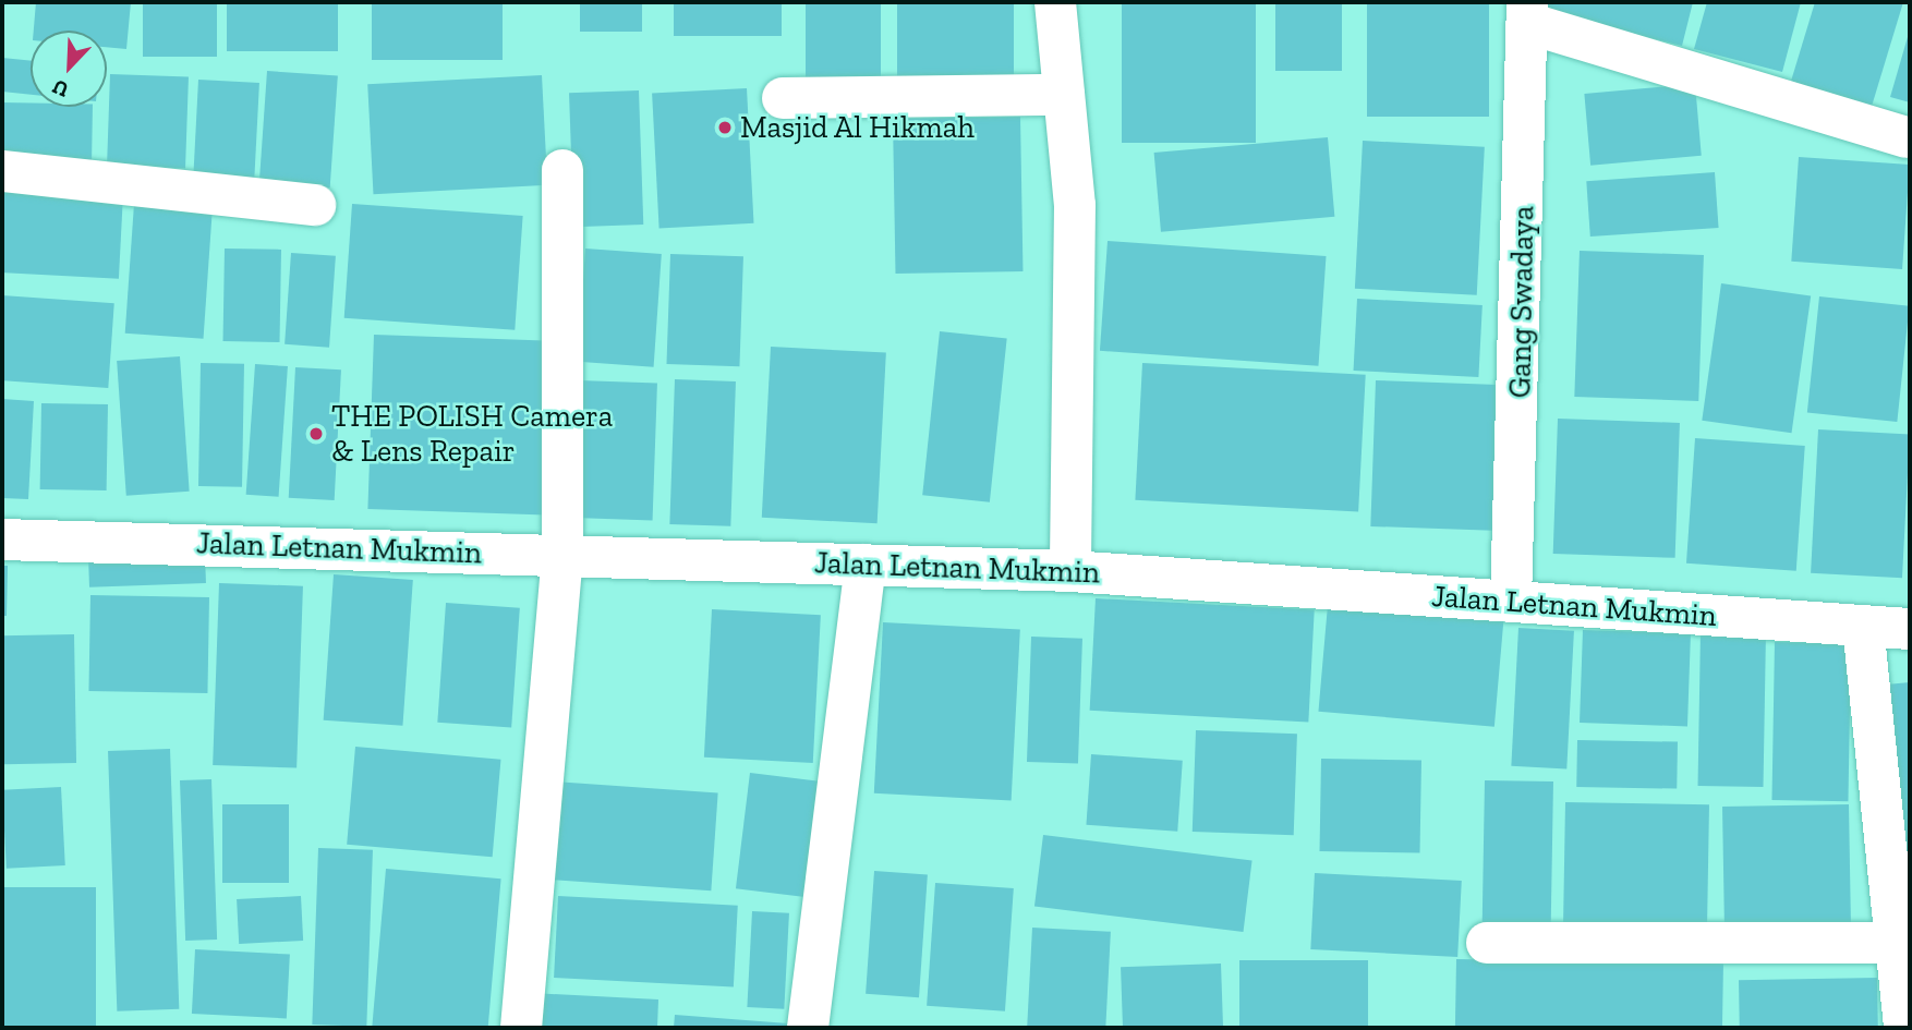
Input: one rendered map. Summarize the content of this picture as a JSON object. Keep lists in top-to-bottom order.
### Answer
{
  "streets": {
    "street": ["Gang Swadaya", "Jalan Letnan Mukmin"]
  },
  "crossings": [
    ["Gang Swadaya", "Jalan Letnan Mukmin"]
  ],
  "places": ["Masjid Al Hikmah", "THE POLISH Camera & Lens Repair"],
  "north": "bottom left"
}
